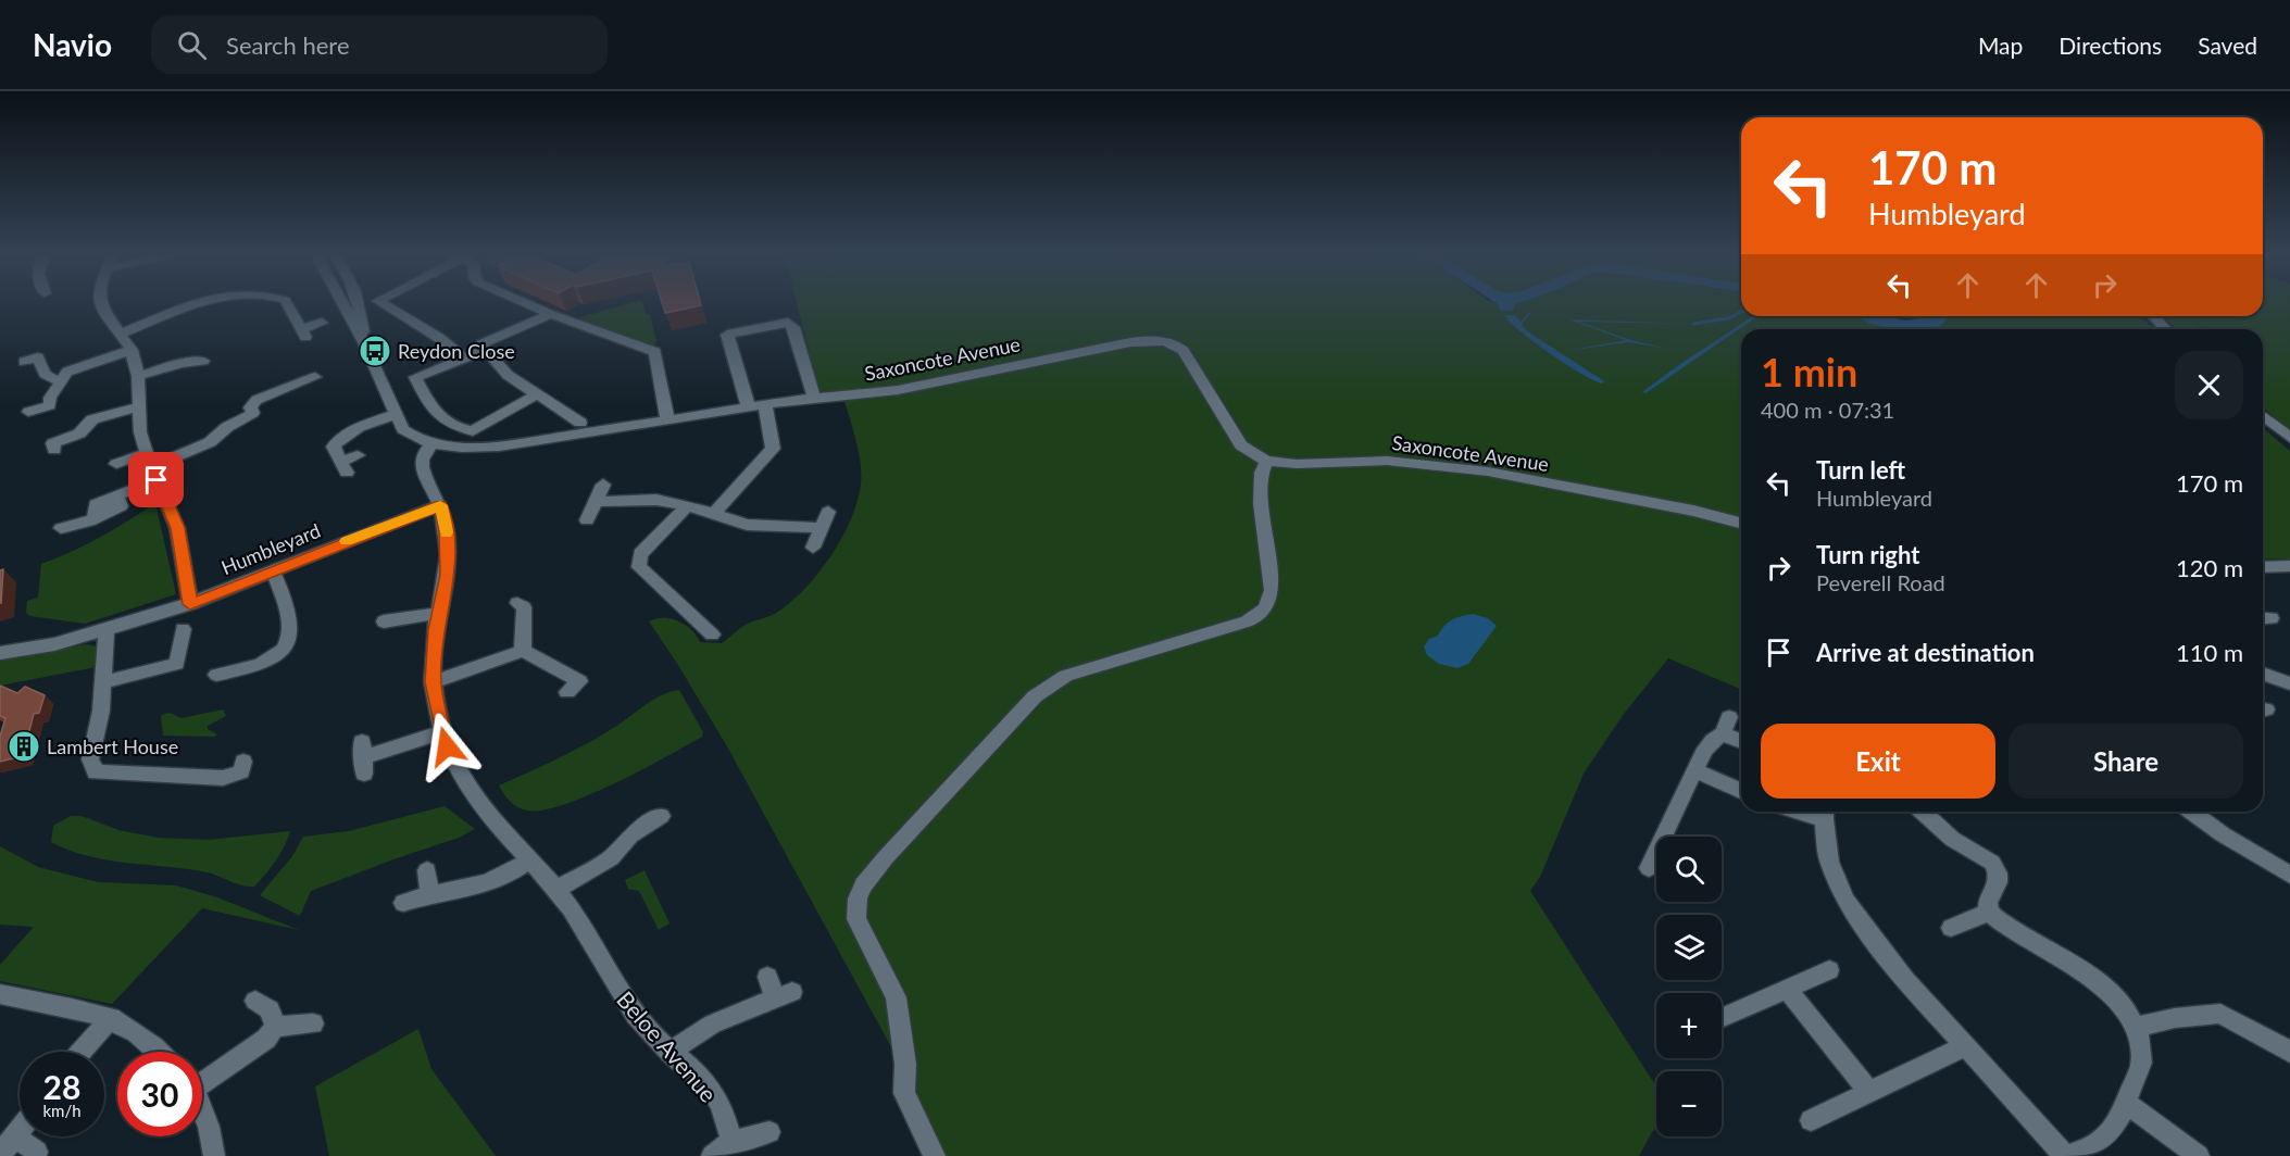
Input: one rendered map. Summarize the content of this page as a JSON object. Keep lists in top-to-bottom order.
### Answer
{
  "streets": {
    "street": ["Saxoncote Avenue", "Humbleyard", "Beloe Avenue"]
  },
  "crossings": [
    ["Saxoncote Avenue", "Beloe Avenue"],
    ["Humbleyard", "Beloe Avenue"]
  ],
  "places": {
    "bus stop": ["Reydon Close"],
    "building": ["Lambert House"]
  },
  "page": {
    "header": "Navio",
    "search": "Search here",
    "nav": ["Map", "Directions", "Saved"],
    "turn": ["170 m", "Humbleyard"],
    "heading": ["1 min", "400 m · 07:31"],
    "list": [
      {
        "name": "Turn left",
        "note": "Humbleyard",
        "value": "170 m"
      },
      {
        "name": "Turn right",
        "note": "Peverell Road",
        "value": "120 m"
      },
      {
        "name": "Arrive at destination",
        "value": "110 m"
      }
    ],
    "buttons": ["Exit", "Share"],
    "map_buttons": ["+", "−"],
    "speed": "28 km/h",
    "limit": "30"
  }
}
